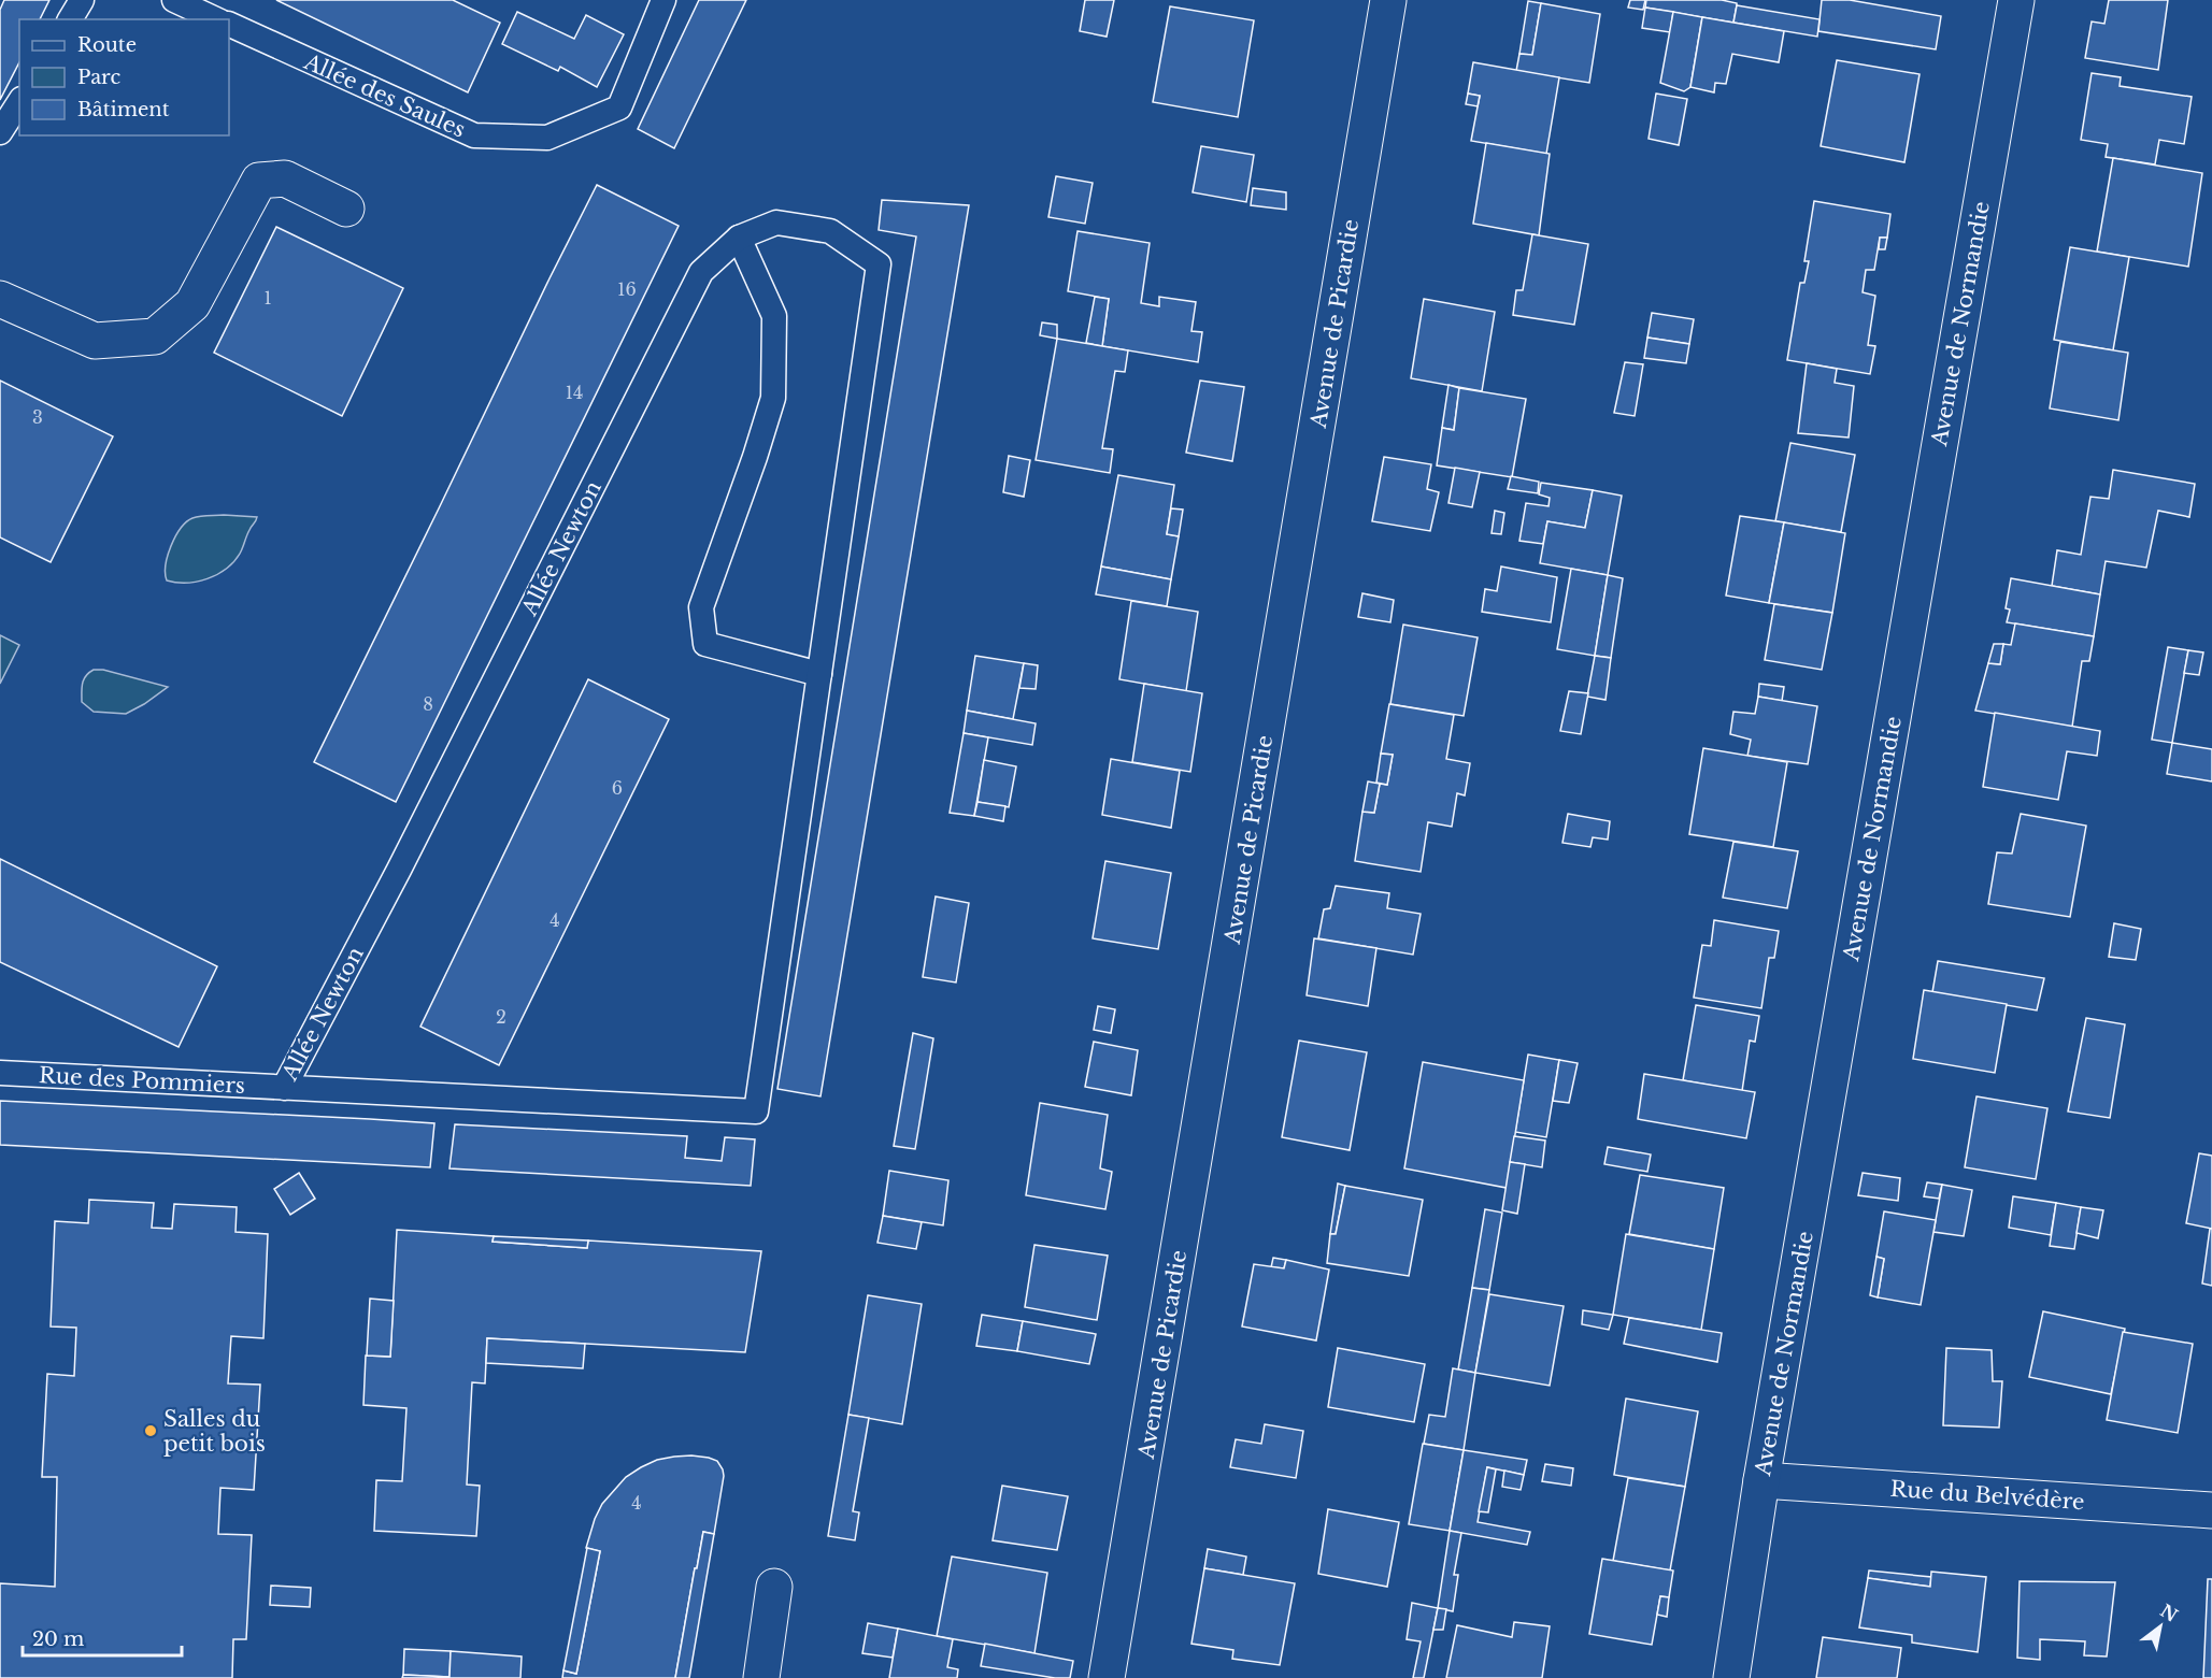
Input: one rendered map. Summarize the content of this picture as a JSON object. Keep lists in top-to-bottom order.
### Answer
{
  "streets": {
    "street": ["Avenue de Picardie", "Avenue de Normandie", "Rue du Belvédère"],
    "lane": ["Allée des Saules", "Allée Newton", "Rue des Pommiers"]
  },
  "crossings": [
    ["Avenue de Normandie", "Rue du Belvédère"],
    ["Allée Newton", "Rue des Pommiers"]
  ],
  "places": ["Salles du petit bois"],
  "house_numbers": [
    "16",
    "1",
    "14",
    "3",
    "8",
    "6",
    "4",
    "2",
    "4"
  ],
  "legend": ["Route", "Parc", "Bâtiment"],
  "scale_bar": "20 m",
  "north": "top right"
}
